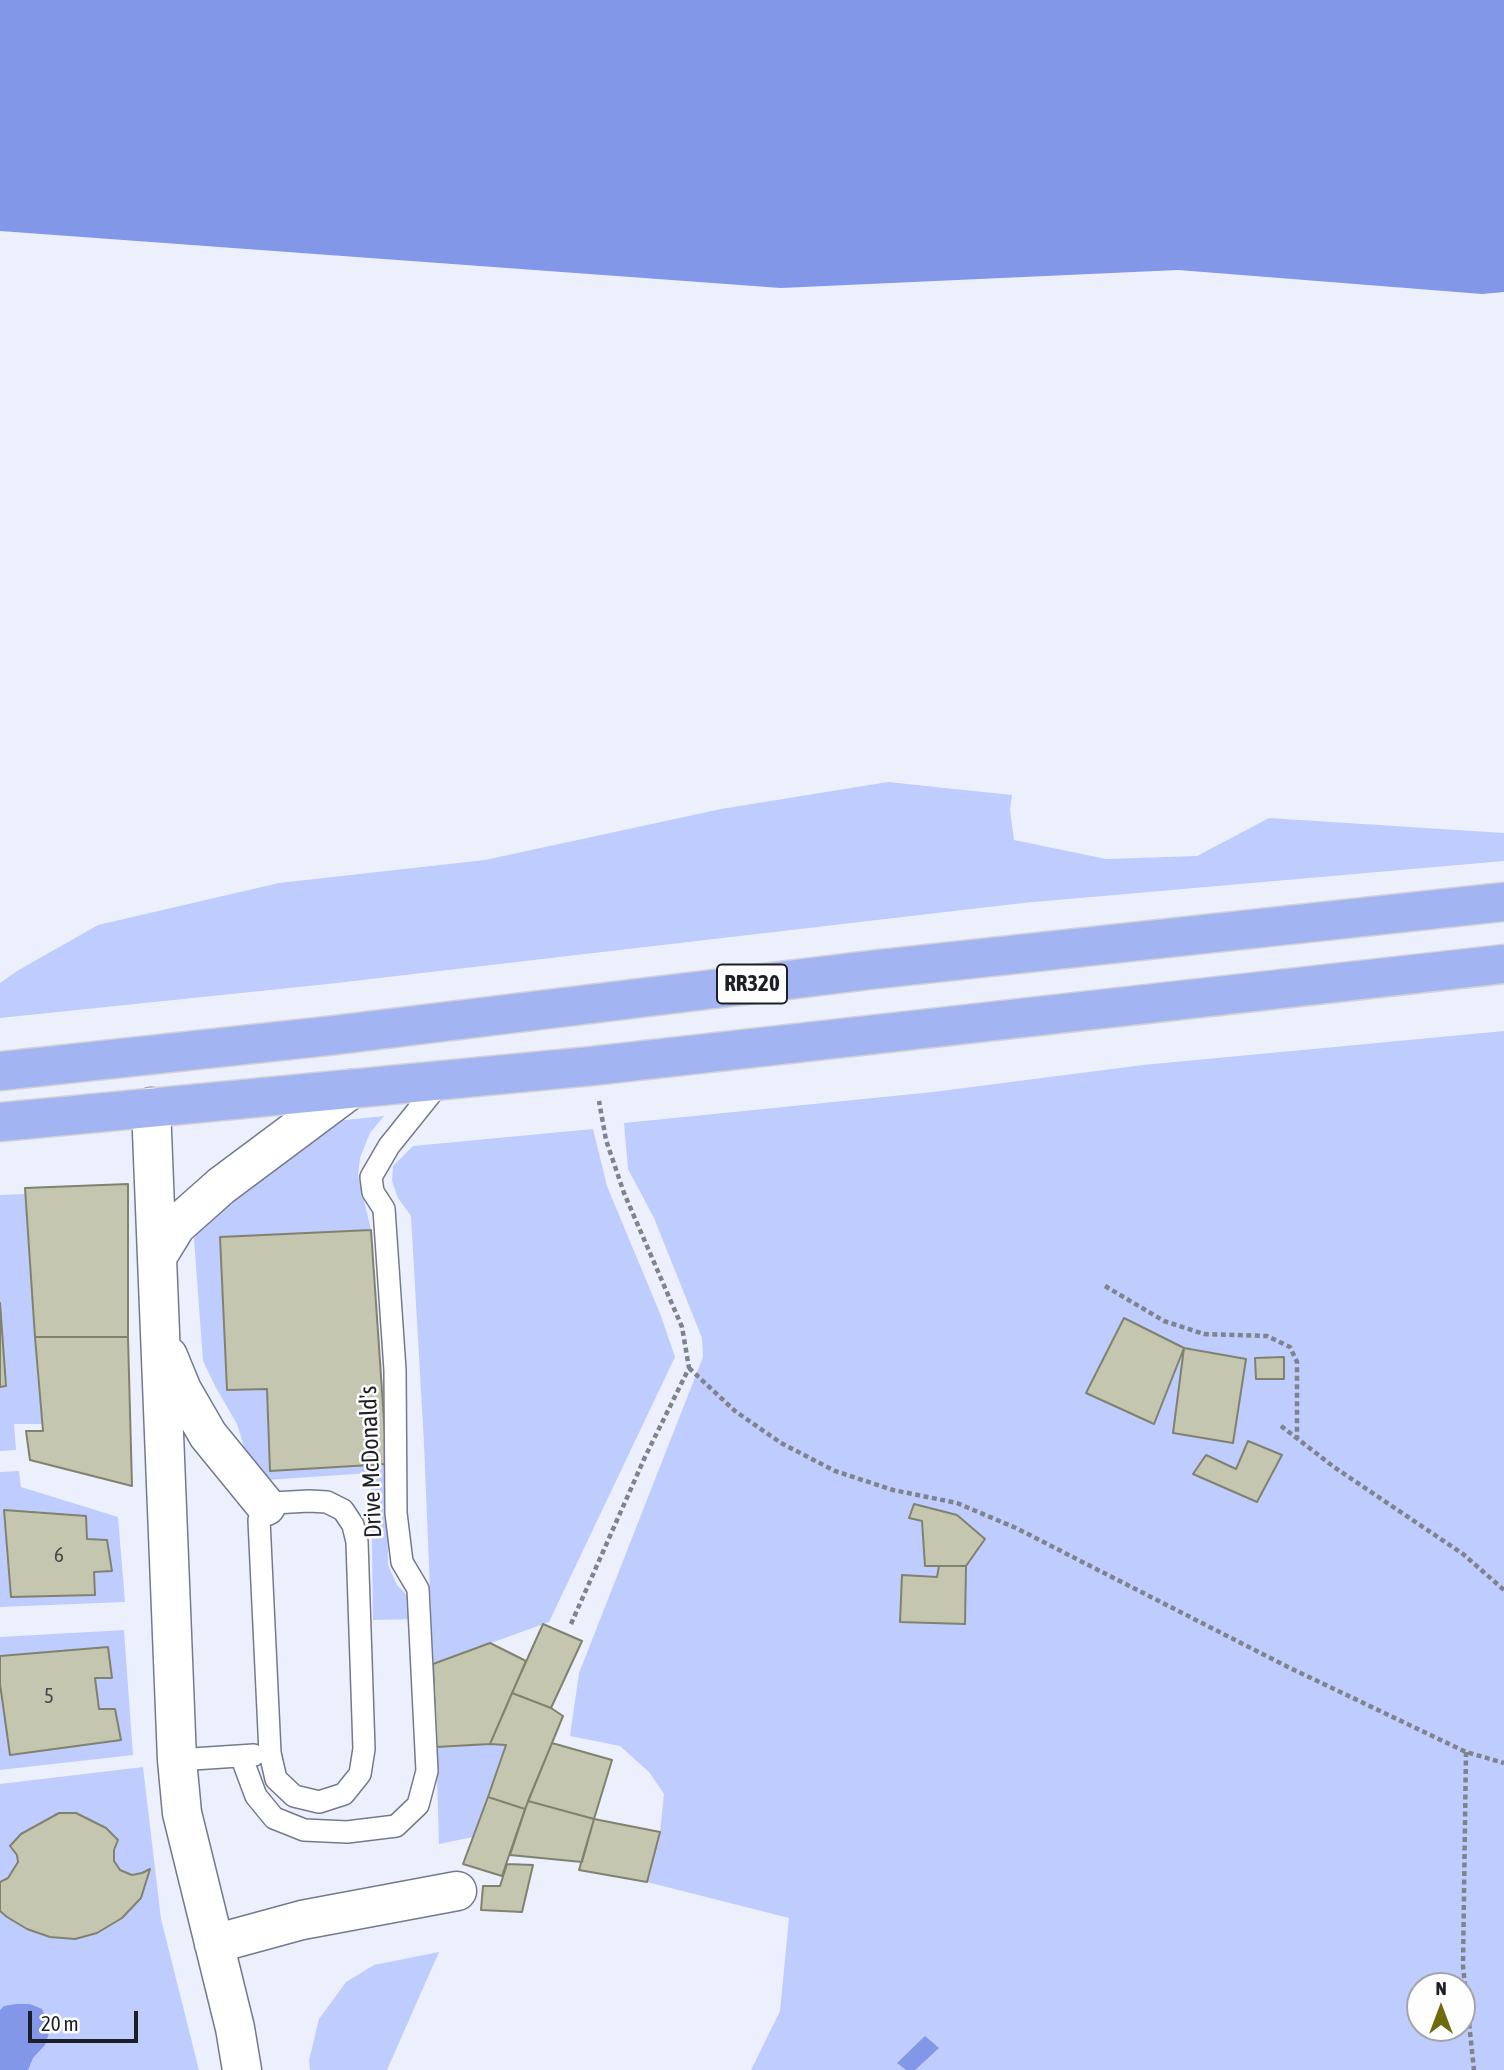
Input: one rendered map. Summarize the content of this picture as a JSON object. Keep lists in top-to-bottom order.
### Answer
{
  "streets": {
    "highway": ["RR320"],
    "lane": ["Drive McDonald's"]
  },
  "house_numbers": ["6", "5"],
  "scale_bar": "20 m",
  "north": "top"
}
